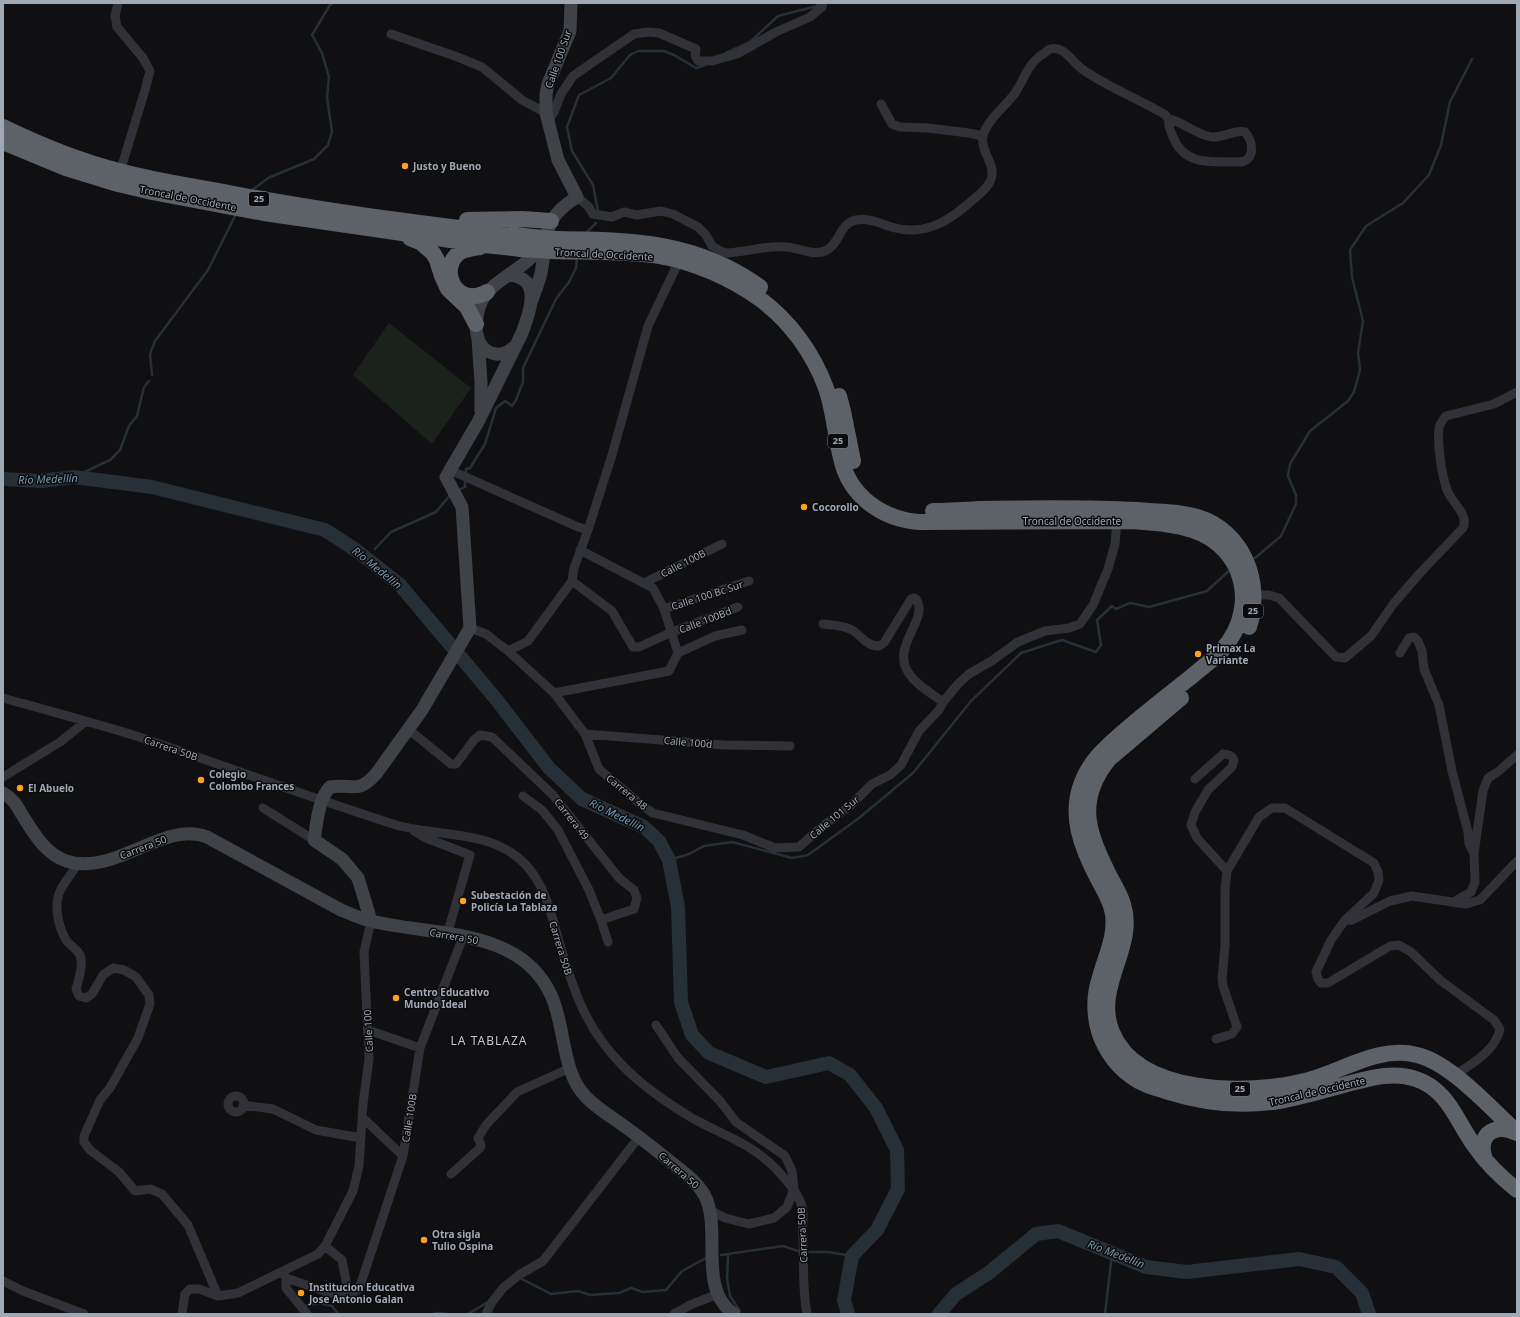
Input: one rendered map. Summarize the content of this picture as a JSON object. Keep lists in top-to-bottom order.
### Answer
{
  "streets": {
    "highway": ["Troncal de Occidente", "25"],
    "street": [
      "Calle 100 Sur",
      "Calle 100B",
      "Calle 100 Bc Sur",
      "Calle 100Bd",
      "Calle 100d",
      "Carrera 50B",
      "Carrera 48",
      "Calle 101 Sur",
      "Carrera 49",
      "Carrera 50",
      "Calle 100"
    ]
  },
  "crossings": [
    ["Calle 100B", "Carrera 50"],
    ["Calle 100d", "Carrera 48"],
    ["Carrera 48", "Calle 101 Sur"],
    ["Carrera 50", "Calle 100"]
  ],
  "districts": ["LA TABLAZA"],
  "water": ["Río Medellín"],
  "places": [
    "Justo y Bueno",
    "Cocorollo",
    "Primax La Variante",
    "Colegio Colombo Frances",
    "El Abuelo",
    "Subestación de Policía La Tablaza",
    "Centro Educativo Mundo Ideal",
    "Otra sigla Tulio Ospina",
    "Institucion Educativa Jose Antonio Galan"
  ]
}
